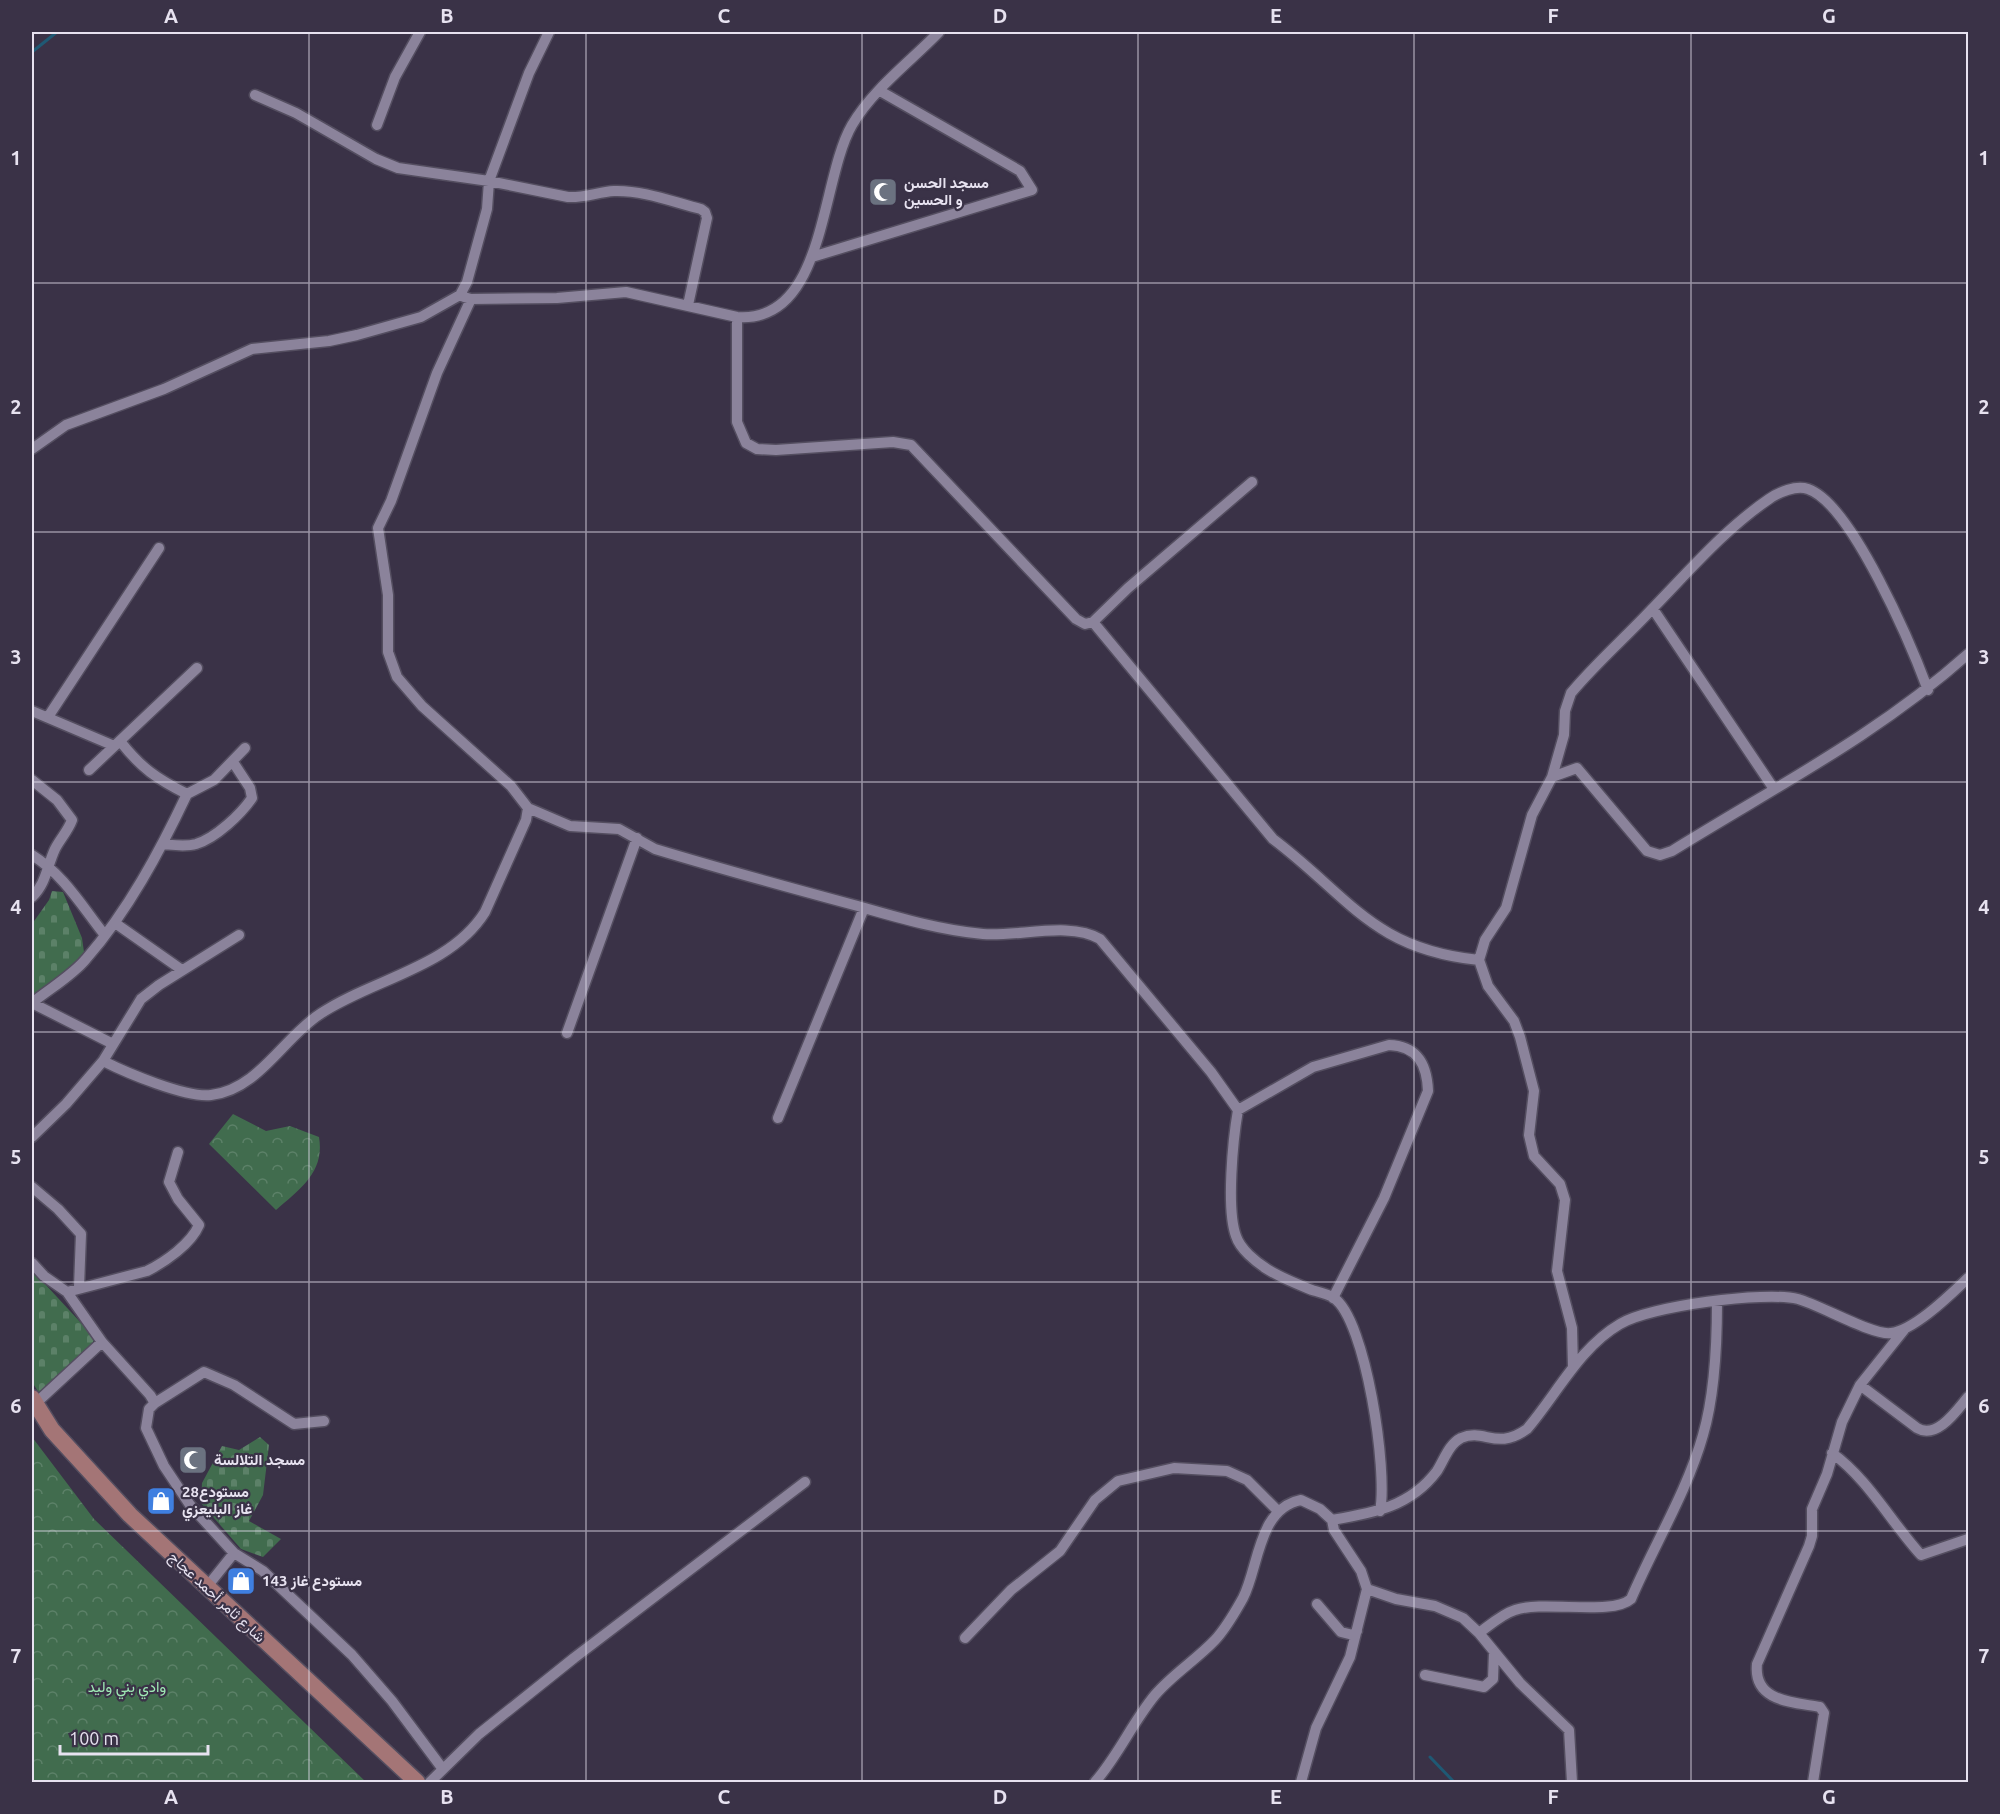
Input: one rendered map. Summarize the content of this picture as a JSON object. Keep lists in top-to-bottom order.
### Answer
{
  "streets": {
    "main road": ["شارع ثامر أحمد عجاج"]
  },
  "parks": ["وادي بني وليد"],
  "places": {
    "mosque": ["مسجد الحسن و الحسين", "مسجد التلالسة"],
    "shop": ["28مستودع غاز البليعزي", "مستودع غاز 143"]
  },
  "scale_bar": "100 m",
  "grid": {
    "columns": [
      "A",
      "B",
      "C",
      "D",
      "E",
      "F",
      "G"
    ],
    "rows": [
      "1",
      "2",
      "3",
      "4",
      "5",
      "6",
      "7"
    ]
  }
}
